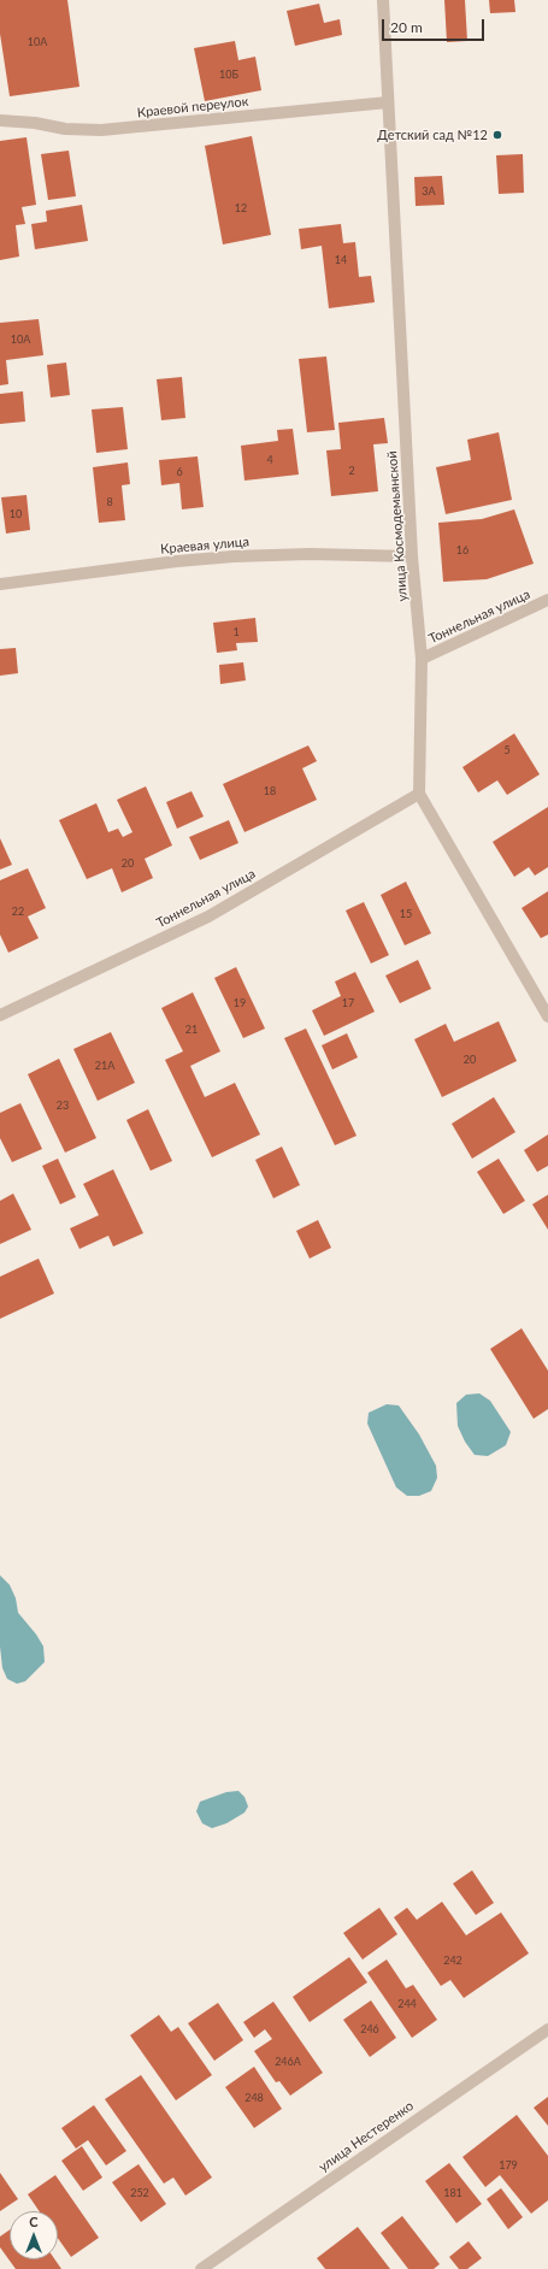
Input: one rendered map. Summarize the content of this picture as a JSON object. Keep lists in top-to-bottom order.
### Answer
{
  "streets": {
    "street": [
      "Краевой переулок",
      "улица Космодемьянской",
      "Краевая улица",
      "Тоннельная улица",
      "улица Нестеренко"
    ]
  },
  "crossings": [
    ["Краевой переулок", "улица Космодемьянской"],
    ["улица Космодемьянской", "Краевая улица"],
    ["улица Космодемьянской", "Тоннельная улица"]
  ],
  "places": ["Детский сад №12"],
  "house_numbers": [
    "10А",
    "10Б",
    "3А",
    "12",
    "14",
    "10А",
    "4",
    "2",
    "6",
    "8",
    "10",
    "16",
    "1",
    "5",
    "18",
    "20",
    "22",
    "15",
    "19",
    "17",
    "21",
    "20",
    "21А",
    "23",
    "242",
    "244",
    "246",
    "246А",
    "248",
    "179",
    "252",
    "181"
  ],
  "scale_bar": "20 m",
  "north": "top"
}
